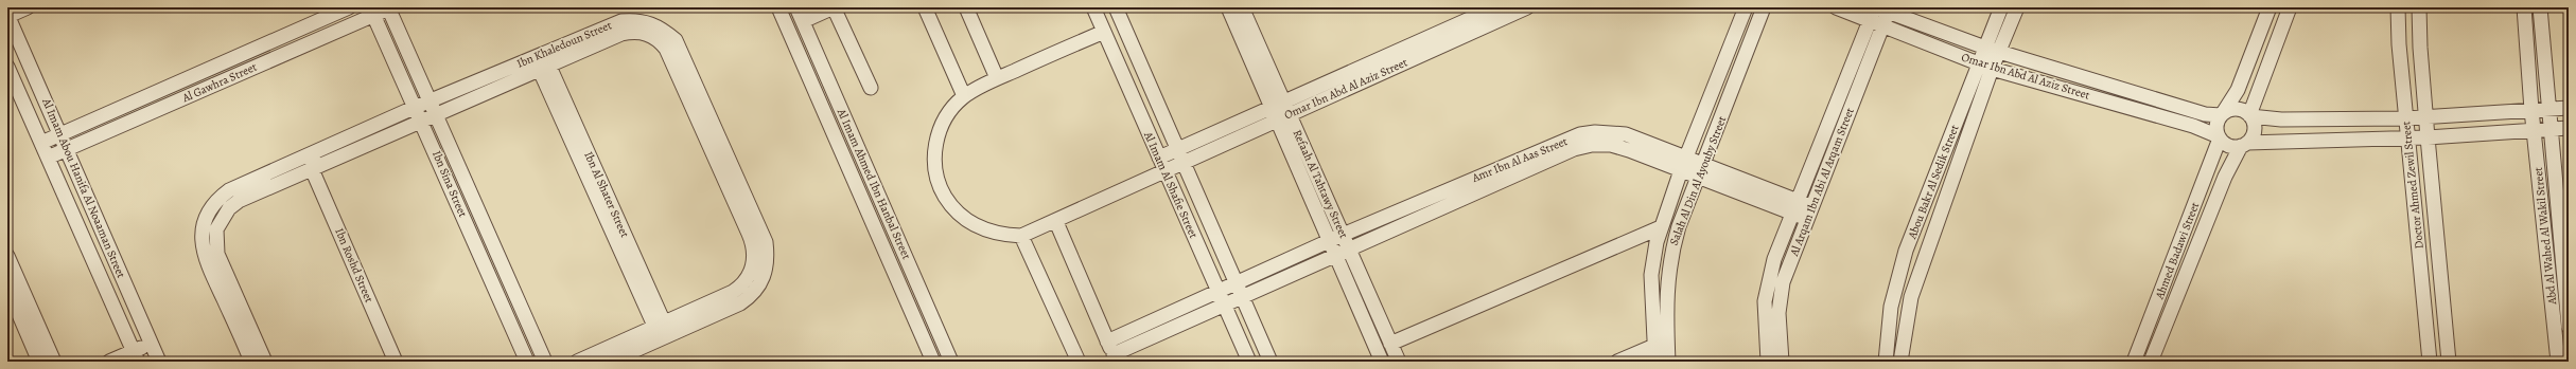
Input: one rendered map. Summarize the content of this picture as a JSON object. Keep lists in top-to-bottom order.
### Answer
{
  "streets": {
    "street": [
      "Ibn Khaledoun Street",
      "Omar Ibn Abd Al Aziz Street",
      "Al Gawhra Street",
      "Amr Ibn Al Aas Street",
      "Salah Al Din Al Ayouby Street",
      "Al Arqam Ibn Abi Al Arqam Street",
      "Abou Bakr Al Sedik Street",
      "Ibn Sina Street",
      "Al Imam Ahmed Ibn Hanbal Street",
      "Refaah Al Tahtawy Street",
      "Al Imam Al Shafie Street",
      "Doctor Ahmed Zewil Street",
      "Al Imam Abou Hanifa Al Noaaman Street",
      "Ibn Al Shater Street",
      "Abd Al Wahed Al Wakil Street",
      "Ahmed Badawi Street",
      "Ibn Roshd Street"
    ]
  },
  "crossings": [
    ["Ibn Khaledoun Street", "Ibn Sina Street"],
    ["Ibn Khaledoun Street", "Ibn Al Shater Street"],
    ["Ibn Khaledoun Street", "Ibn Roshd Street"],
    ["Omar Ibn Abd Al Aziz Street", "Al Arqam Ibn Abi Al Arqam Street"],
    ["Omar Ibn Abd Al Aziz Street", "Abou Bakr Al Sedik Street"],
    ["Omar Ibn Abd Al Aziz Street", "Refaah Al Tahtawy Street"],
    ["Omar Ibn Abd Al Aziz Street", "Al Imam Al Shafie Street"],
    ["Omar Ibn Abd Al Aziz Street", "Ahmed Badawi Street"],
    ["Al Gawhra Street", "Ibn Sina Street"],
    ["Al Gawhra Street", "Al Imam Abou Hanifa Al Noaaman Street"],
    ["Amr Ibn Al Aas Street", "Salah Al Din Al Ayouby Street"],
    ["Amr Ibn Al Aas Street", "Al Arqam Ibn Abi Al Arqam Street"],
    ["Amr Ibn Al Aas Street", "Refaah Al Tahtawy Street"],
    ["Amr Ibn Al Aas Street", "Al Imam Al Shafie Street"]
  ]
}
